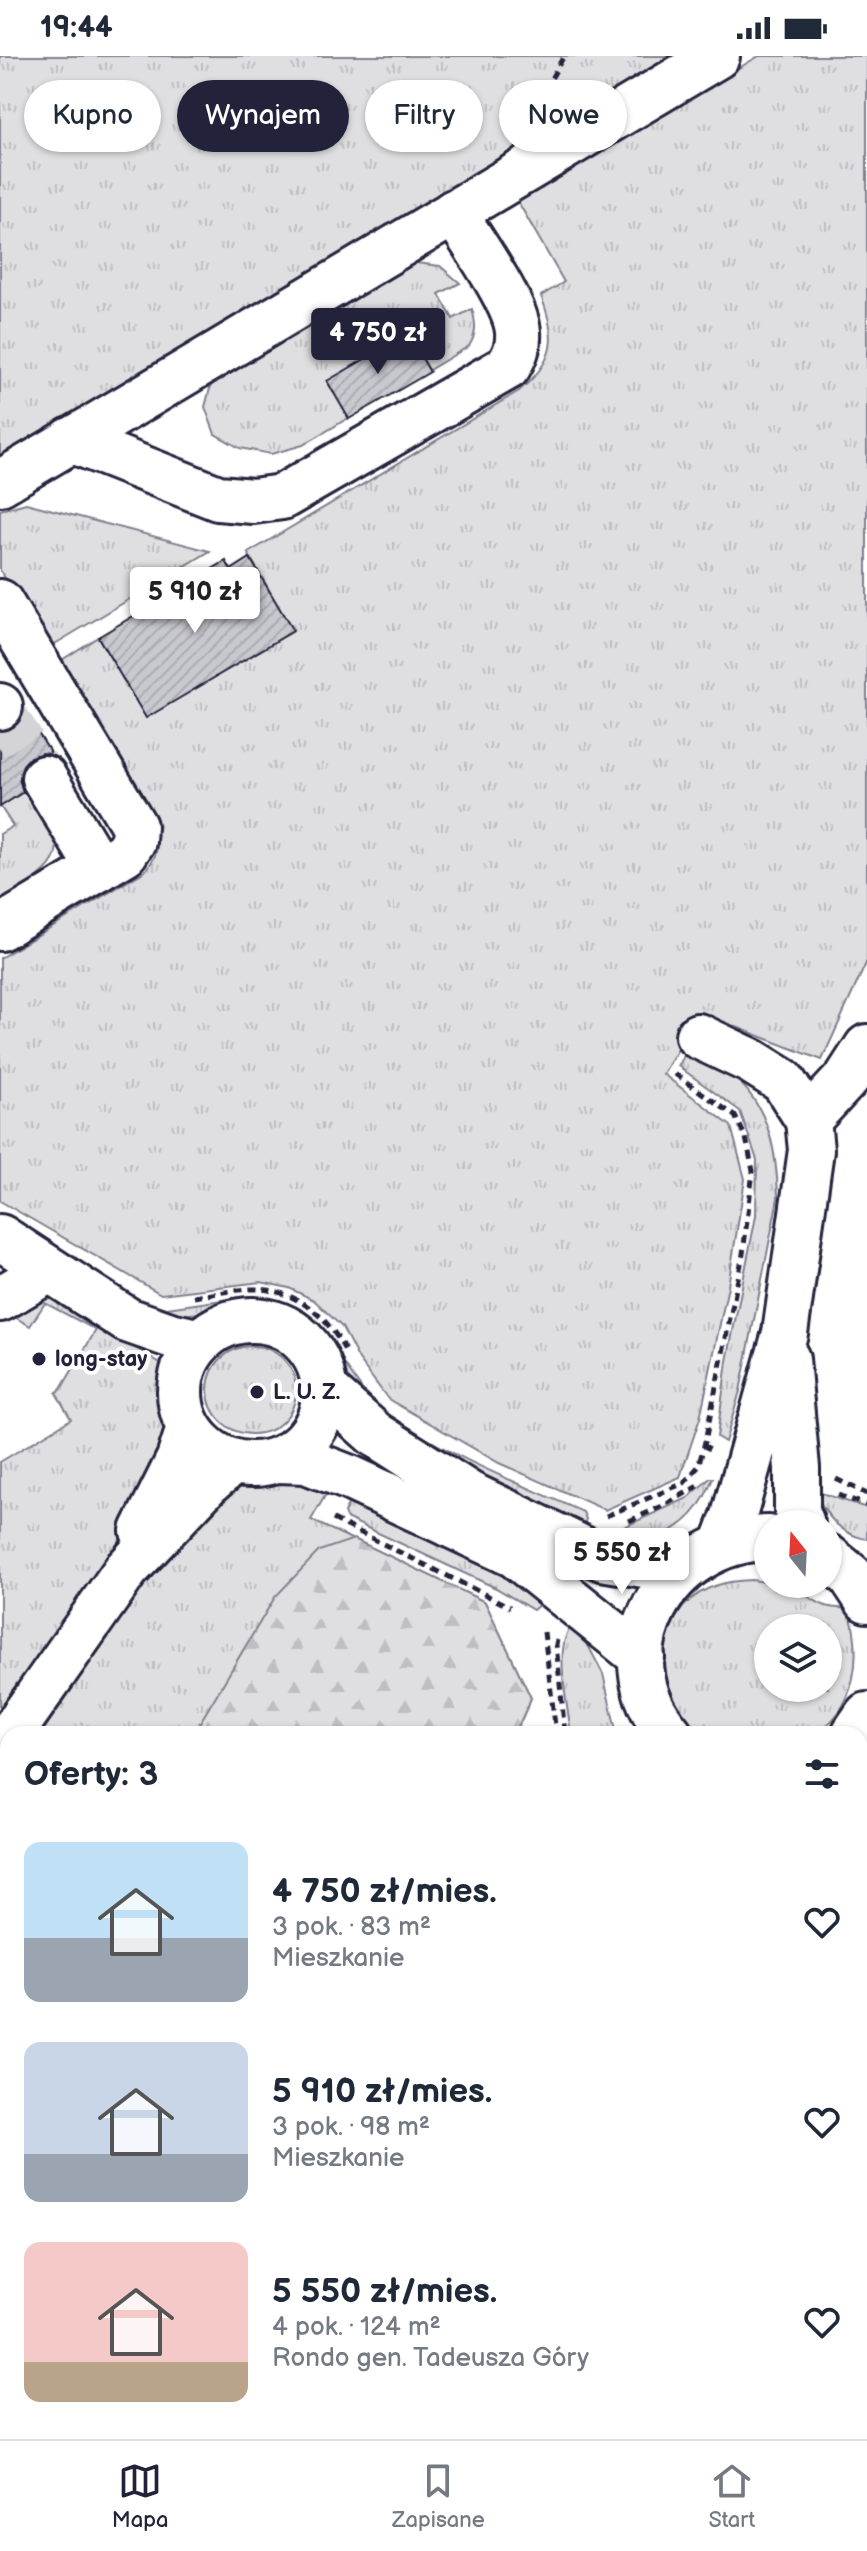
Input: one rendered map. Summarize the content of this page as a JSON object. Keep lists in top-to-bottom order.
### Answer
{
  "places": ["long-stay", "L. U. Z."],
  "north": "top",
  "page": {
    "status": "19:44",
    "chip": [
      "Kupno",
      "Wynajem",
      "Filtry",
      "Nowe"
    ],
    "price": ["4 750 zł", "5 910 zł", "5 550 zł"],
    "heading": "Oferty: 3",
    "list": [
      {
        "name": "4 750 zł/mies.",
        "note": "3 pok. · 83 m² · Mieszkanie"
      },
      {
        "name": "5 910 zł/mies.",
        "note": "3 pok. · 98 m² · Mieszkanie"
      },
      {
        "name": "5 550 zł/mies.",
        "note": "4 pok. · 124 m² · Rondo gen. Tadeusza Góry"
      }
    ],
    "tabs": ["Mapa", "Zapisane", "Start"]
  }
}
